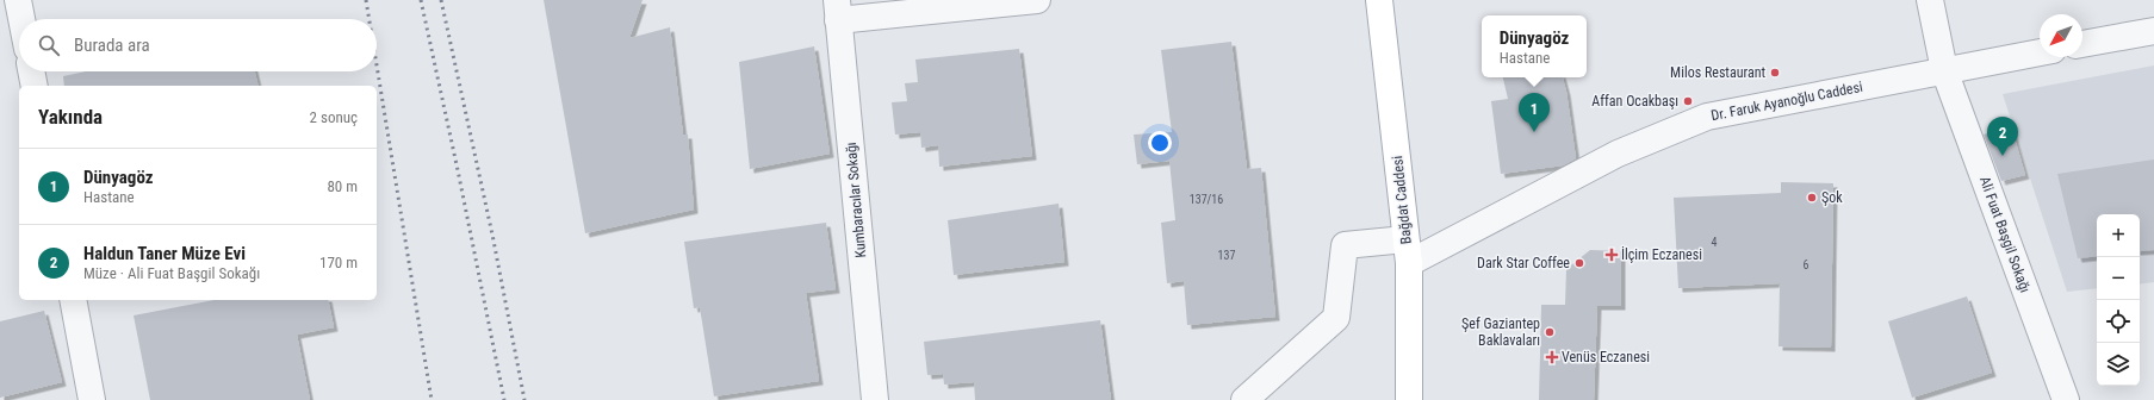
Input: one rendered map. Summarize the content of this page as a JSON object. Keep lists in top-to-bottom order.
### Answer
{
  "streets": {
    "main road": ["Bağdat Caddesi"],
    "street": ["Dr. Faruk Ayanoğlu Caddesi", "Kumbaracılar Sokağı", "Ali Fuat Başgil Sokağı"]
  },
  "crossings": [
    ["Dr. Faruk Ayanoğlu Caddesi", "Bağdat Caddesi"],
    ["Dr. Faruk Ayanoğlu Caddesi", "Ali Fuat Başgil Sokağı"]
  ],
  "places": {
    "other": [
      "Milos Restaurant",
      "Affan Ocakbaşı",
      "Şok",
      "Dark Star Coffee",
      "Şef Gaziantep Baklavaları"
    ],
    "health": ["İlçim Eczanesi", "Venüs Eczanesi"]
  },
  "house_numbers": [
    "137/16",
    "4",
    "137",
    "6"
  ],
  "north": "bottom left",
  "page": {
    "popup": ["Dünyagöz", "Hastane"],
    "search": "Burada ara",
    "heading": ["Yakında", "2 sonuç"],
    "pins": ["1", "2"],
    "list": [
      {
        "mark": "1",
        "name": "Dünyagöz",
        "note": "Hastane",
        "value": "80 m"
      },
      {
        "mark": "2",
        "name": "Haldun Taner Müze Evi",
        "note": "Müze · Ali Fuat Başgil Sokağı",
        "value": "170 m"
      }
    ],
    "map_buttons": ["+", "−"]
  }
}
